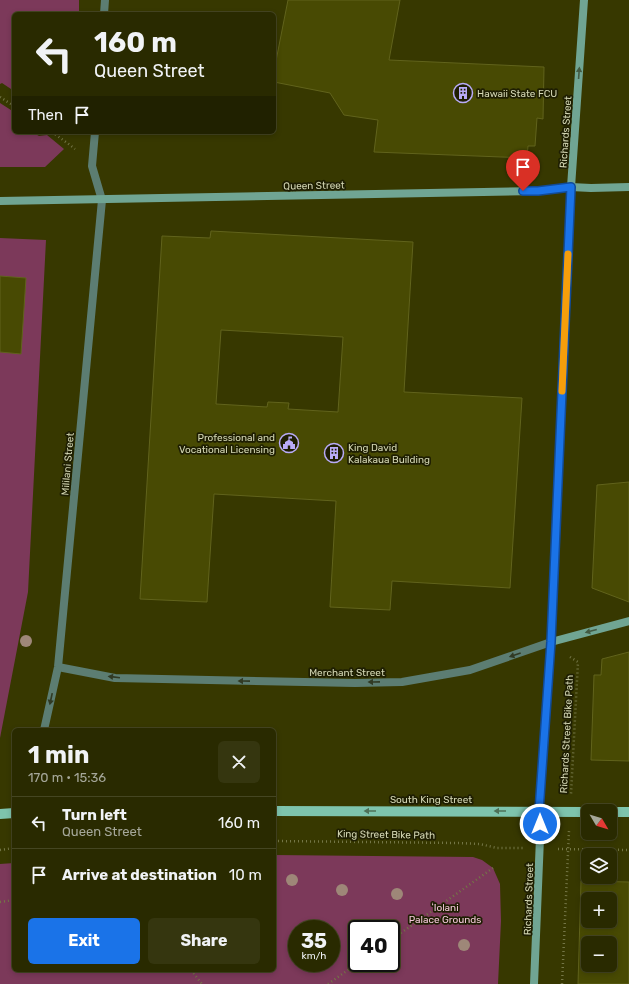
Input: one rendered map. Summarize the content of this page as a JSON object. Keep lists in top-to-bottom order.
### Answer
{
  "streets": {
    "main road": ["South King Street"],
    "street": [
      "Richards Street",
      "Queen Street",
      "Mililani Street",
      "Merchant Street"
    ],
    "path": ["Richards Street Bike Path", "King Street Bike Path"]
  },
  "crossings": [
    ["Richards Street", "Queen Street"],
    ["Richards Street", "Merchant Street"],
    ["Richards Street", "Richards Street Bike Path"],
    ["Richards Street", "South King Street"],
    ["Queen Street", "Mililani Street"],
    ["Mililani Street", "Merchant Street"],
    ["Merchant Street", "Richards Street Bike Path"],
    ["Richards Street Bike Path", "South King Street"]
  ],
  "one_way": ["Merchant Street", "South King Street"],
  "parks": ["ʻIolani Palace Grounds"],
  "places": {
    "building": ["Hawaii State FCU", "King David Kalakaua Building"],
    "public building": ["Professional and Vocational Licensing"]
  },
  "north": "bottom right",
  "page": {
    "turn": ["160 m", "Queen Street"],
    "then": "Then",
    "heading": ["1 min", "170 m · 15:36"],
    "list": [
      {
        "name": "Turn left",
        "note": "Queen Street",
        "value": "160 m"
      },
      {
        "name": "Arrive at destination",
        "value": "10 m"
      }
    ],
    "map_buttons": ["+", "−"],
    "buttons": ["Exit", "Share"],
    "speed": "35 km/h",
    "limit": "40"
  }
}
